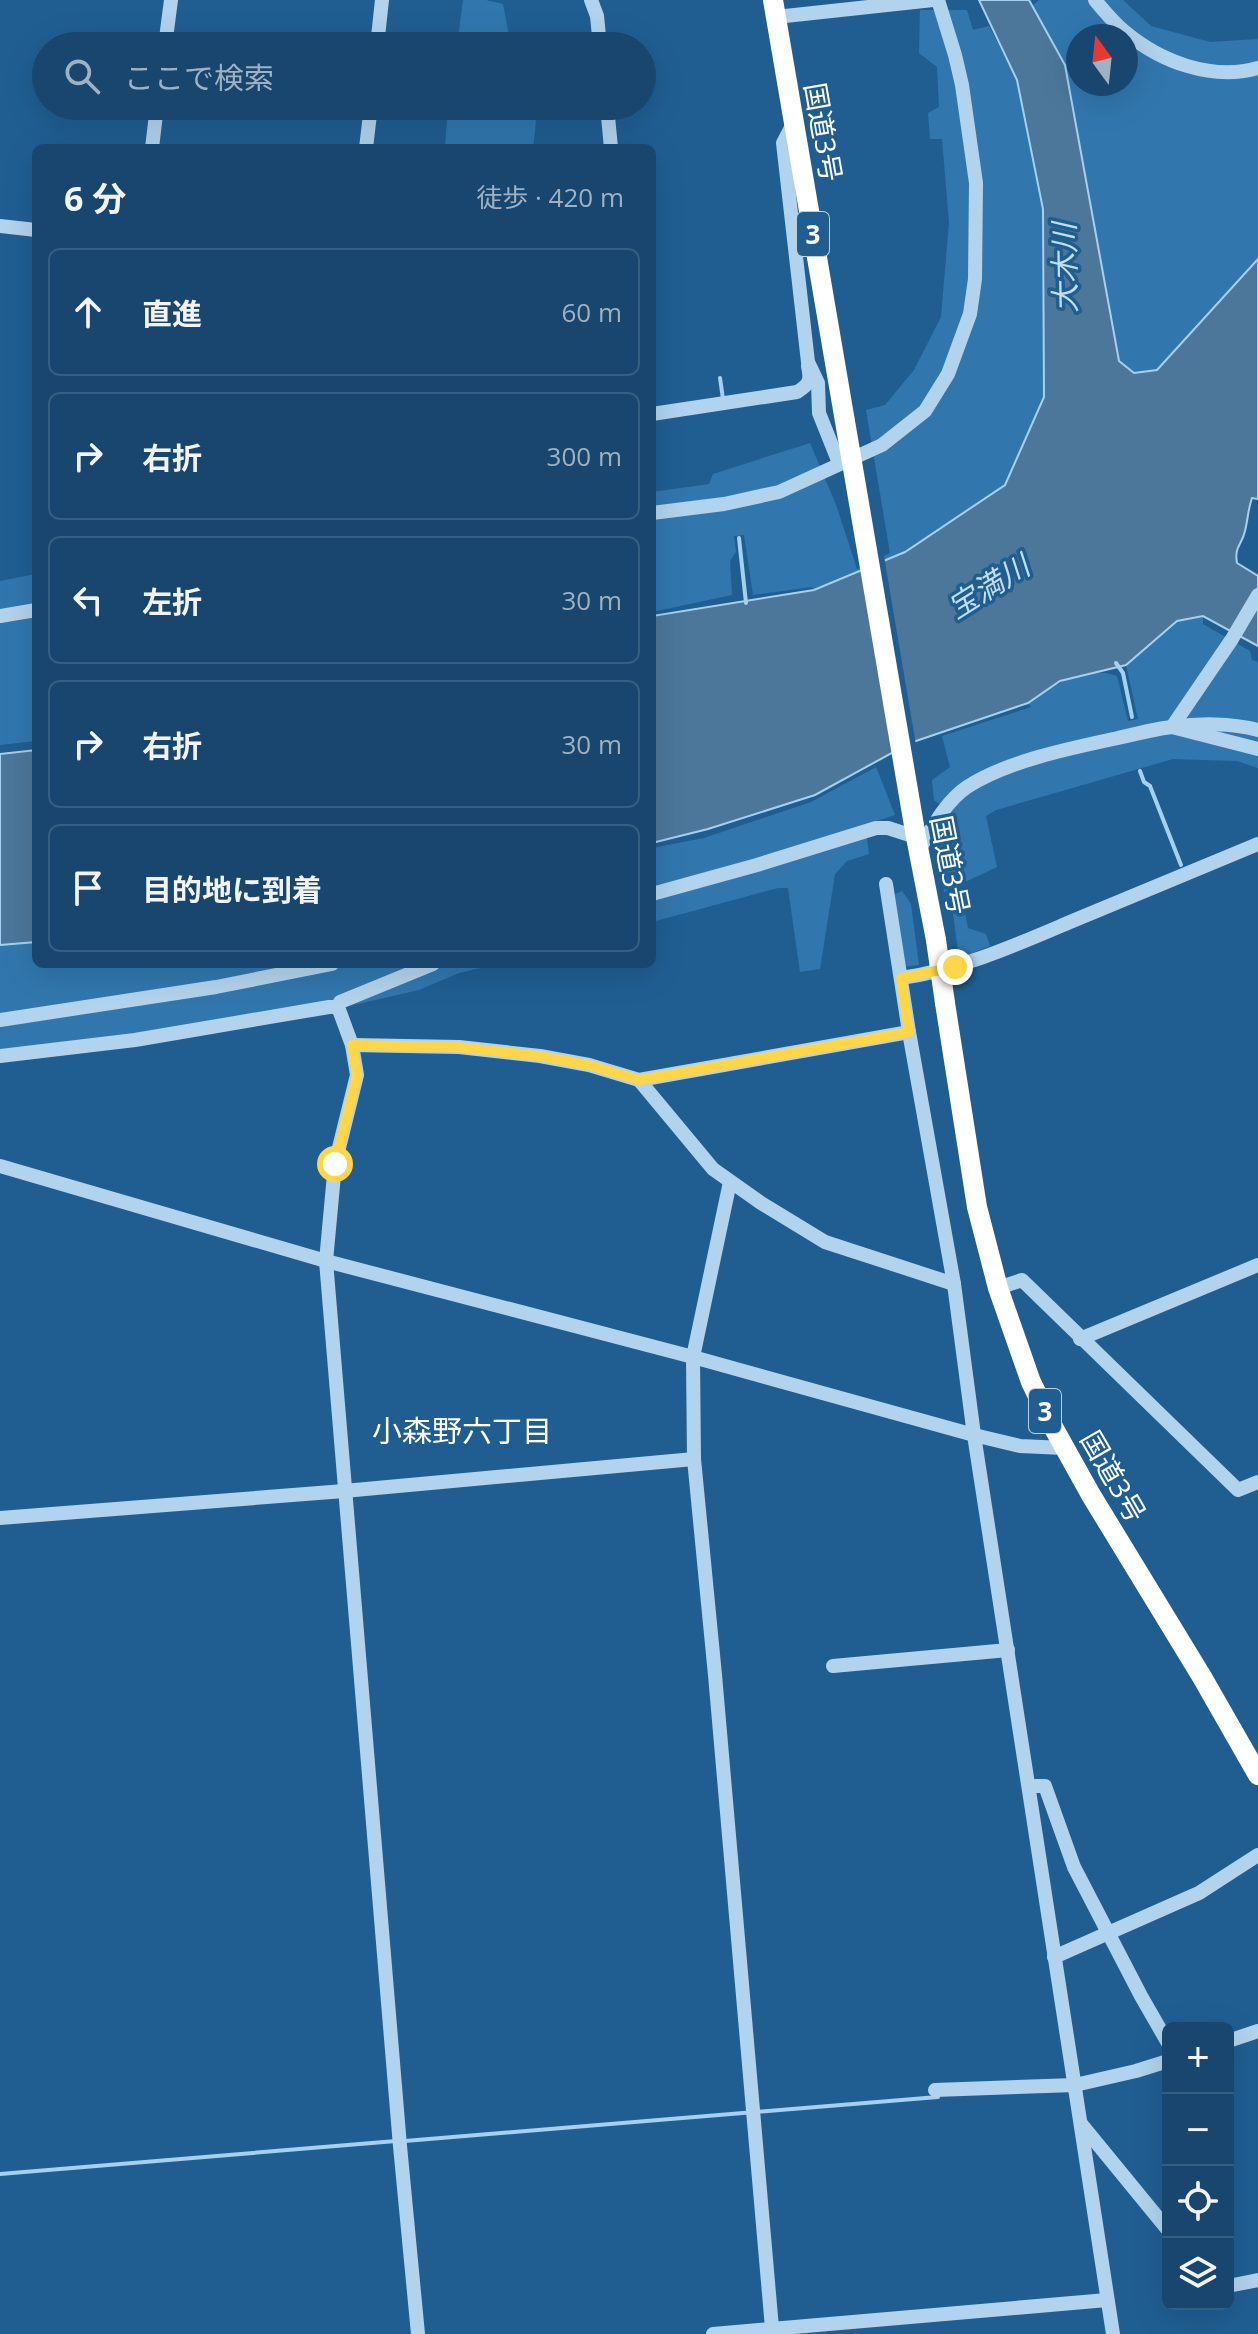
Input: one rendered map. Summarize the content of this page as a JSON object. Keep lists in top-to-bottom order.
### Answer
{
  "streets": {
    "highway": ["国道3号", "3"]
  },
  "districts": ["小森野六丁目"],
  "water": ["大木川", "宝満川"],
  "north": "top",
  "page": {
    "search": "ここで検索",
    "heading": ["6 分", "徒歩 · 420 m"],
    "list": [
      ["直進", "60 m"],
      ["右折", "300 m"],
      ["左折", "30 m"],
      ["右折", "30 m"],
      "目的地に到着"
    ],
    "map_buttons": ["+", "−"]
  }
}
